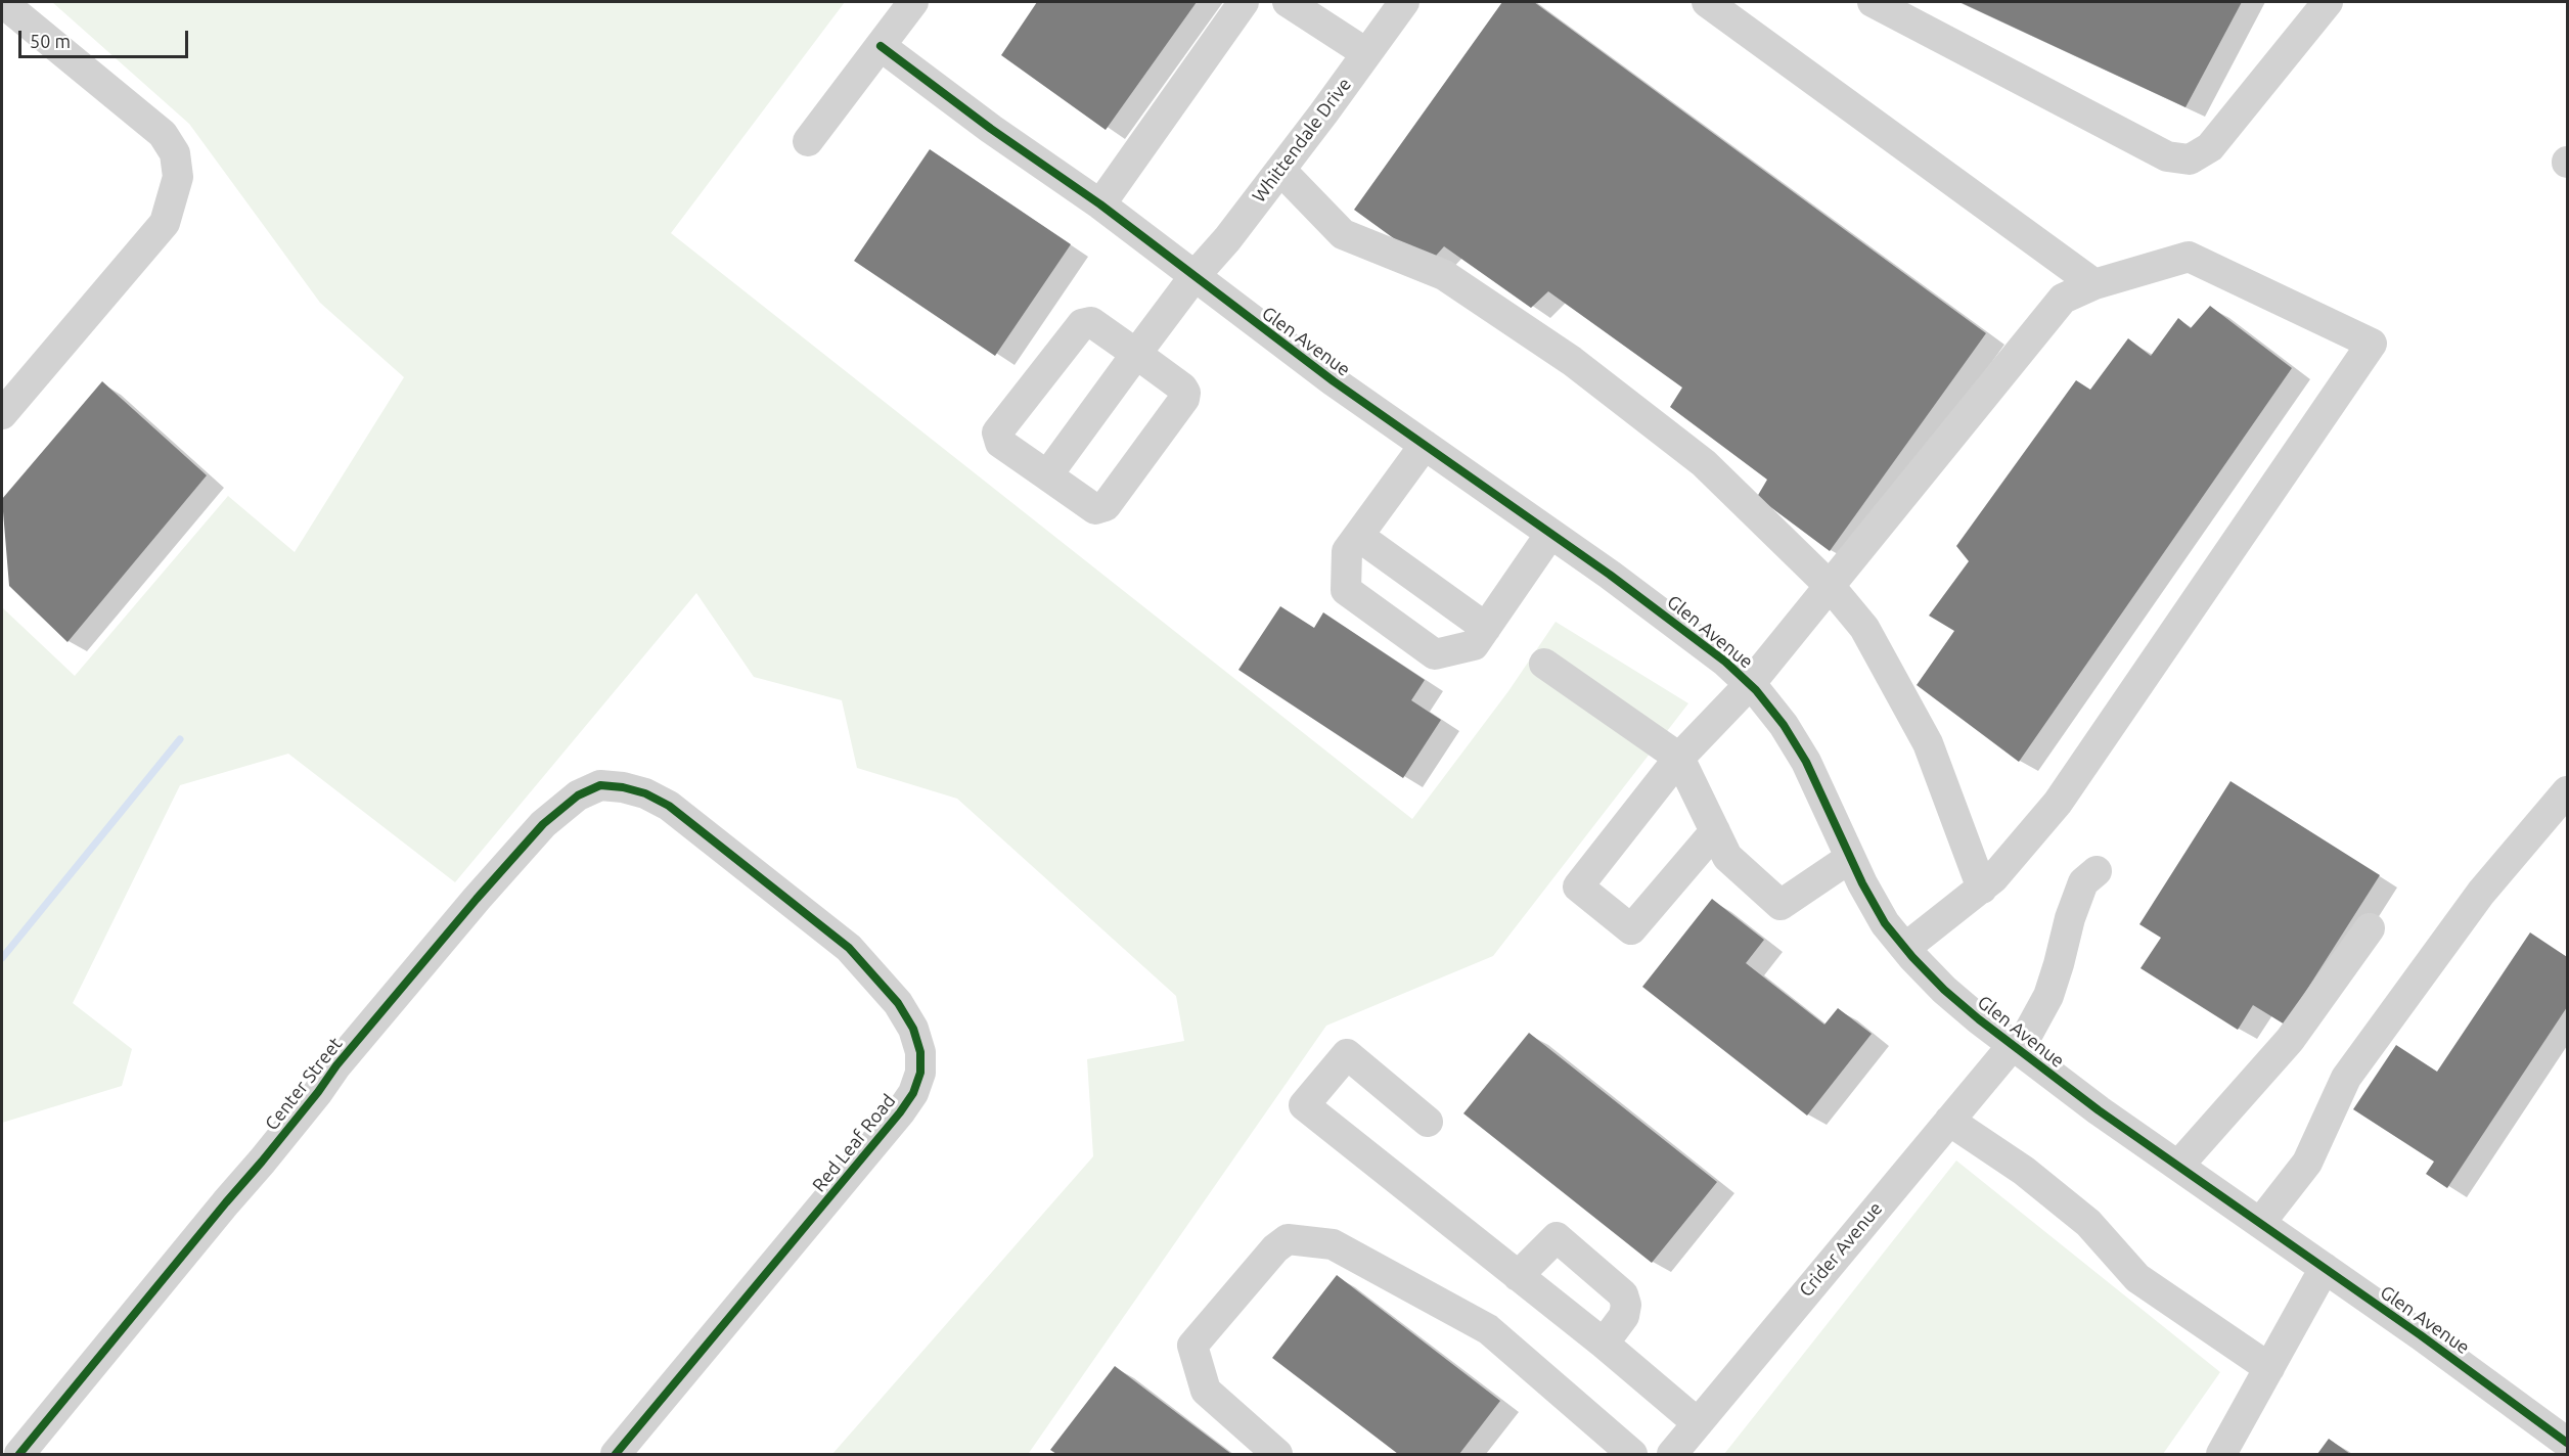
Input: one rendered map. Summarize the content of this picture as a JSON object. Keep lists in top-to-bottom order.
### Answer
{
  "streets": {
    "street": [
      "Whittendale Drive",
      "Glen Avenue",
      "Center Street",
      "Red Leaf Road",
      "Crider Avenue"
    ]
  },
  "crossings": [
    ["Whittendale Drive", "Glen Avenue"],
    ["Glen Avenue", "Crider Avenue"],
    ["Center Street", "Red Leaf Road"]
  ],
  "scale_bar": "50 m"
}
